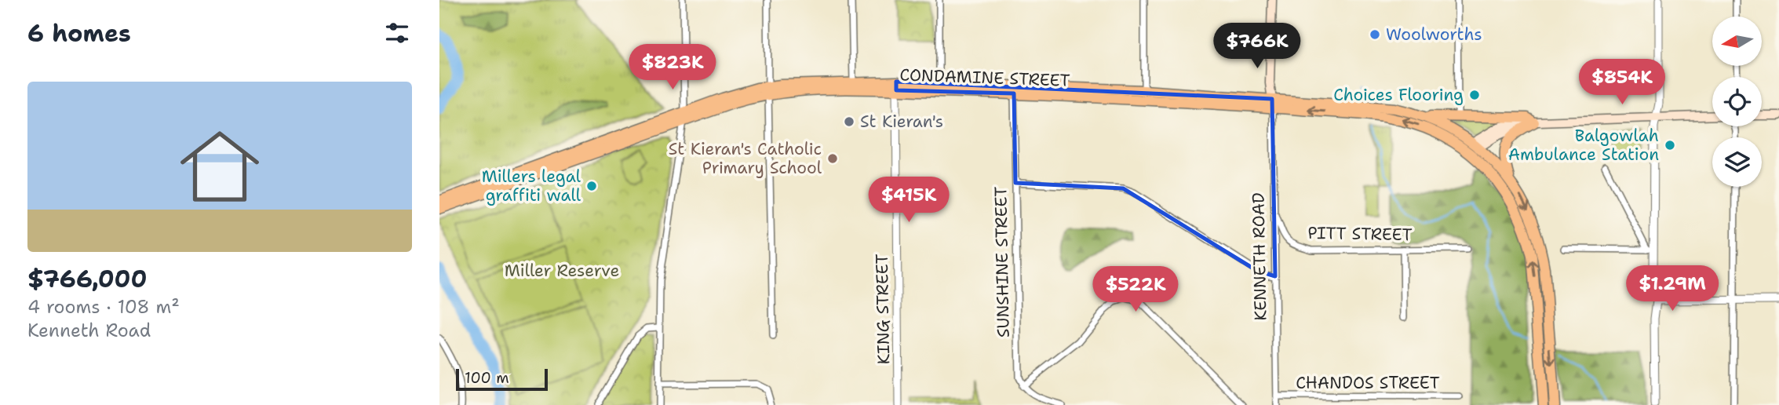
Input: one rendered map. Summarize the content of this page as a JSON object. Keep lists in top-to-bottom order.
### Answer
{
  "streets": {
    "highway": ["CONDAMINE STREET"],
    "main road": ["KENNETH ROAD"],
    "street": [
      "PITT STREET",
      "SUNSHINE STREET",
      "KING STREET",
      "CHANDOS STREET"
    ]
  },
  "crossings": [
    ["CONDAMINE STREET", "KENNETH ROAD"],
    ["CONDAMINE STREET", "SUNSHINE STREET"],
    ["CONDAMINE STREET", "KING STREET"],
    ["PITT STREET", "KENNETH ROAD"],
    ["KENNETH ROAD", "CHANDOS STREET"]
  ],
  "parks": ["Miller Reserve"],
  "places": [
    "Woolworths",
    "Choices Flooring",
    "St Kieran's",
    "Balgowlah Ambulance Station",
    "St Kieran's Catholic Primary School",
    "Millers legal graffiti wall"
  ],
  "scale_bar": "100 m",
  "north": "left",
  "page": {
    "heading": "6 homes",
    "price": [
      "$766K",
      "$823K",
      "$854K",
      "$415K",
      "$1.29M",
      "$522K"
    ],
    "list": [
      {
        "name": "$766,000",
        "note": "4 rooms · 108 m² · Kenneth Road"
      }
    ],
    "scale": "100 m"
  }
}
